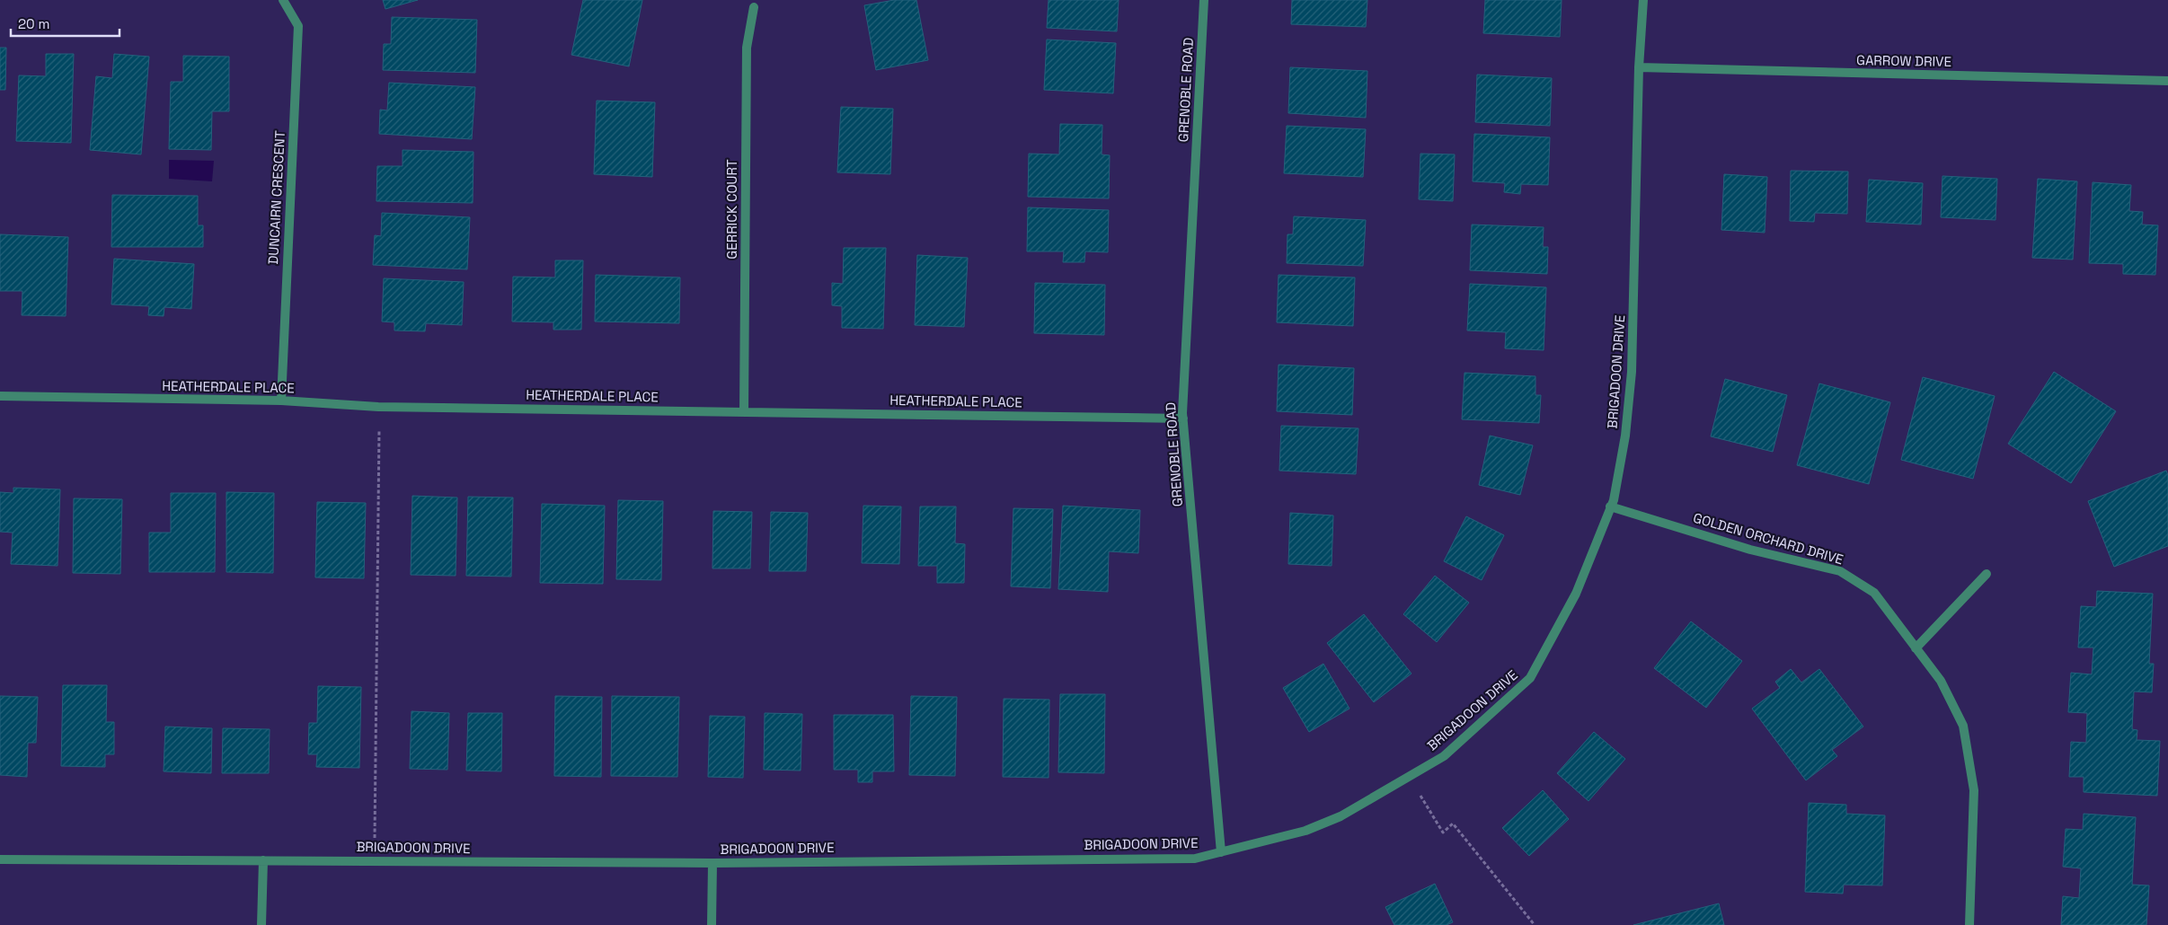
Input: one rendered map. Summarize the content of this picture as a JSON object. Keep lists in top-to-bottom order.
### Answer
{
  "streets": {
    "street": [
      "GARROW DRIVE",
      "GRENOBLE ROAD",
      "DUNCAIRN CRESCENT",
      "GERRICK COURT",
      "BRIGADOON DRIVE",
      "HEATHERDALE PLACE",
      "GOLDEN ORCHARD DRIVE"
    ]
  },
  "crossings": [
    ["GARROW DRIVE", "BRIGADOON DRIVE"],
    ["GRENOBLE ROAD", "BRIGADOON DRIVE"],
    ["GRENOBLE ROAD", "HEATHERDALE PLACE"],
    ["DUNCAIRN CRESCENT", "HEATHERDALE PLACE"],
    ["GERRICK COURT", "HEATHERDALE PLACE"],
    ["BRIGADOON DRIVE", "GOLDEN ORCHARD DRIVE"]
  ],
  "scale_bar": "20 m"
}
